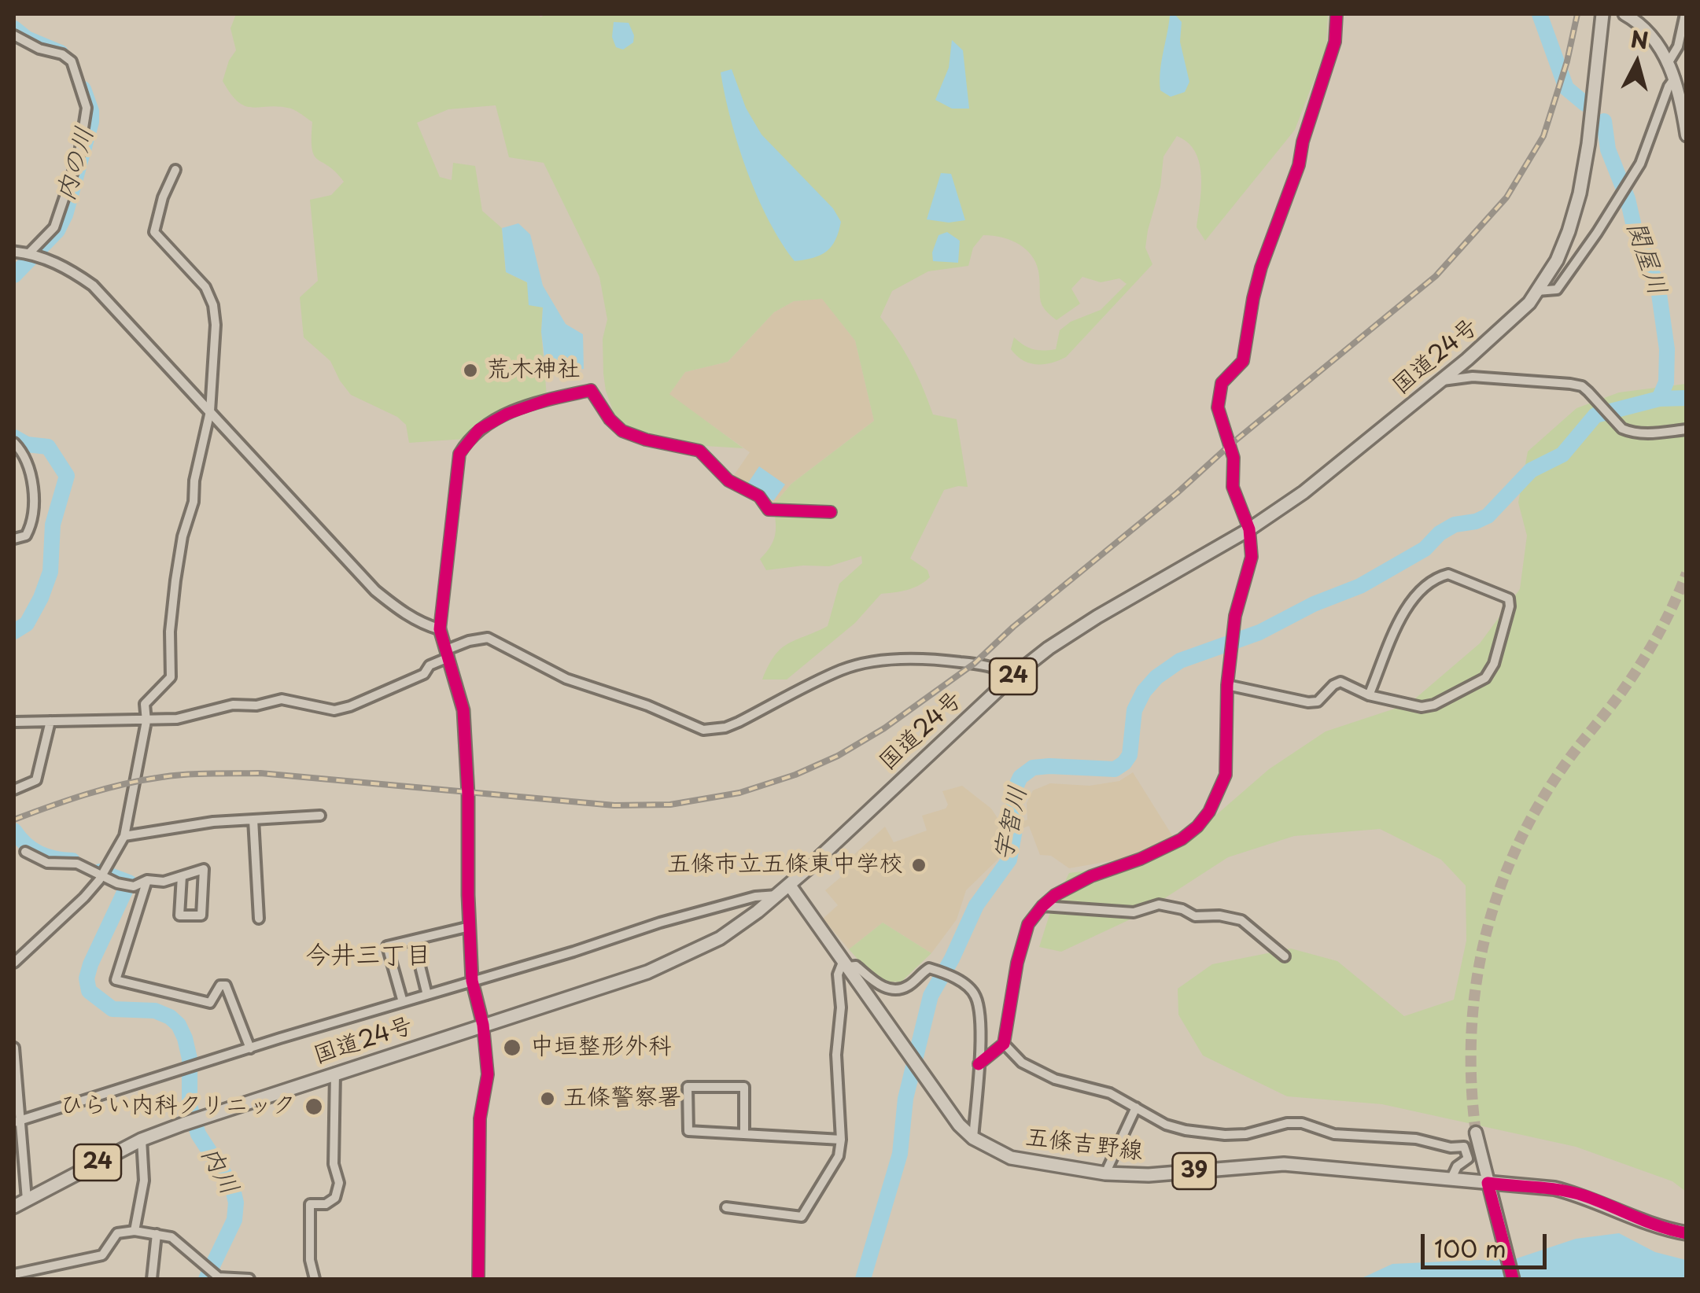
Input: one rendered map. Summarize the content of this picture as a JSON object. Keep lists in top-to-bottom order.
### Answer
{
  "streets": {
    "main road": [
      "国道24号",
      "24",
      "五條吉野線",
      "39"
    ]
  },
  "crossings": [
    ["国道24号", "五條吉野線"]
  ],
  "districts": ["今井三丁目"],
  "water": [
    "内の川",
    "関屋川",
    "宇智川",
    "内川"
  ],
  "places": [
    "荒木神社",
    "五條市立五條東中学校",
    "中垣整形外科",
    "五條警察署",
    "ひらい内科クリニック"
  ],
  "scale_bar": "100 m",
  "north": "top"
}
